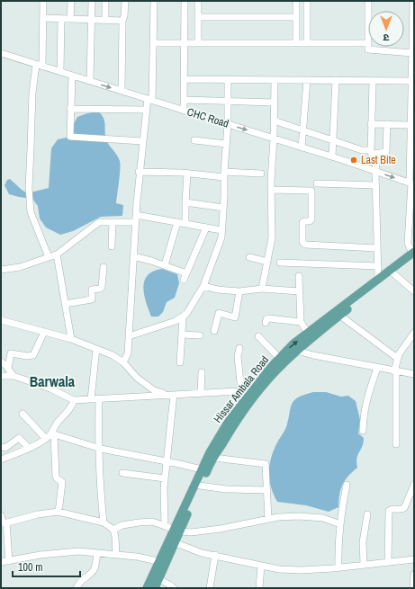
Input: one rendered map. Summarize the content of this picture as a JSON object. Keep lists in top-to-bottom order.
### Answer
{
  "streets": {
    "main road": ["Hissar Ambala Road"],
    "street": ["CHC Road"]
  },
  "districts": ["Barwala"],
  "places": ["Last Bite"],
  "scale_bar": "100 m",
  "north": "bottom"
}
